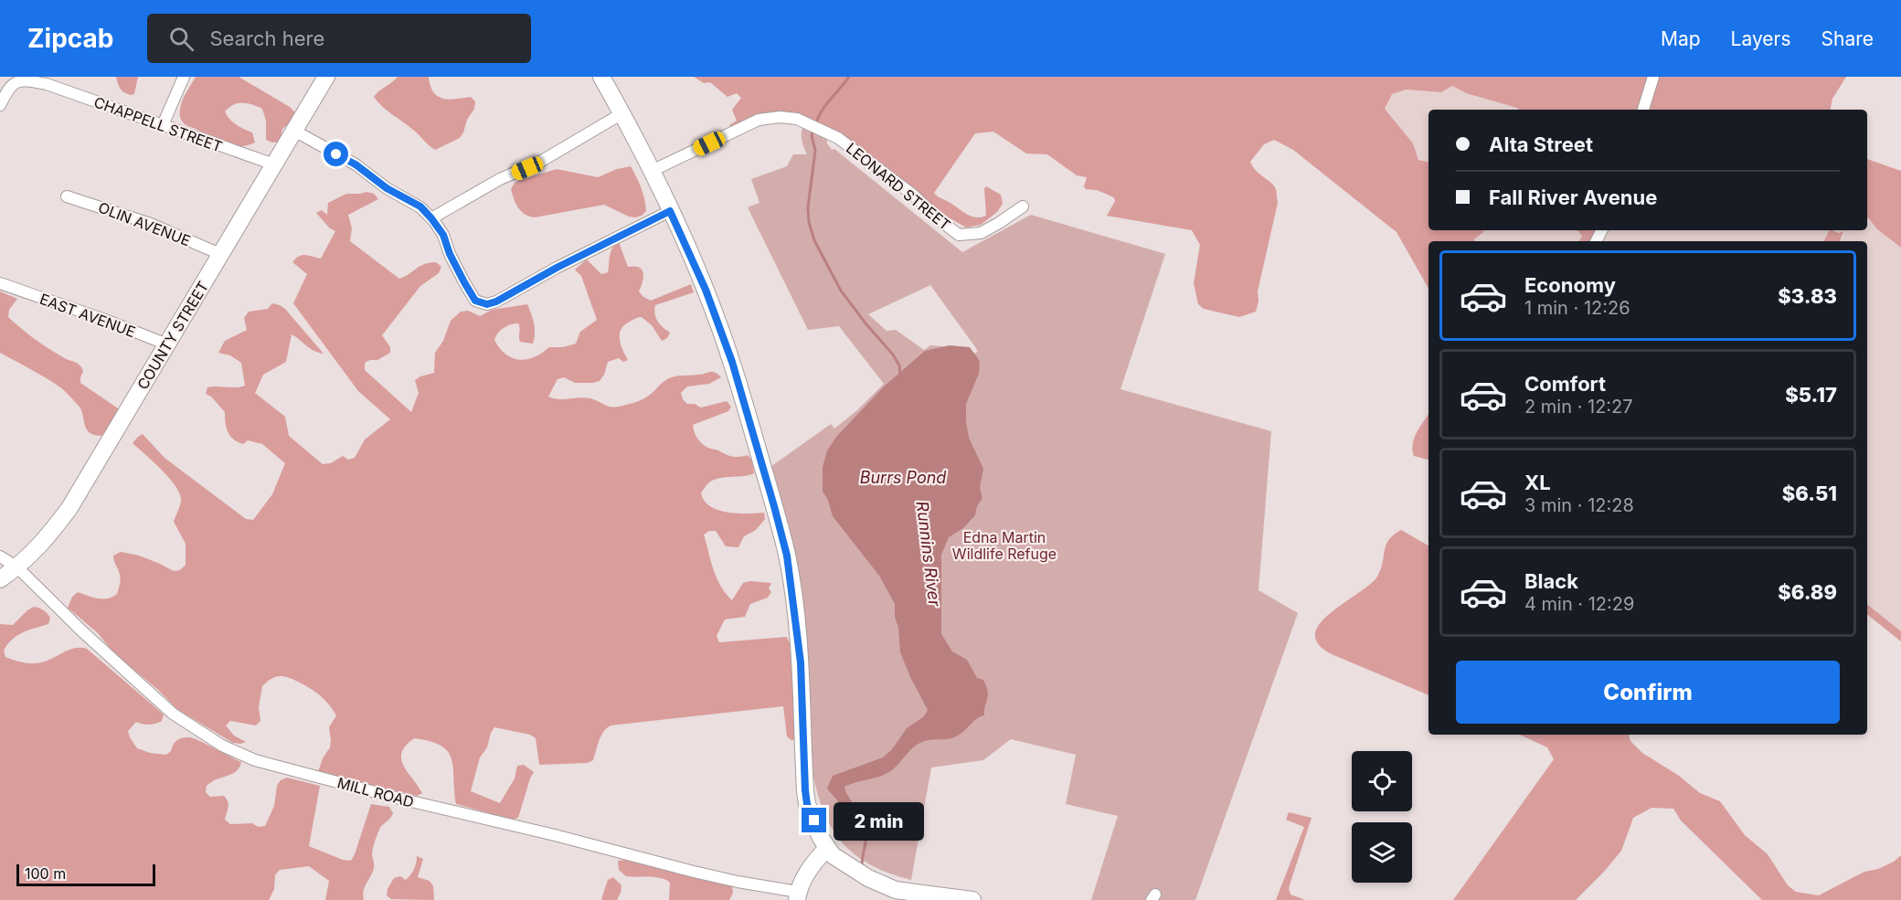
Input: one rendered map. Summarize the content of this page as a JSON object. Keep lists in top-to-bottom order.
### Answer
{
  "streets": {
    "main road": ["COUNTY STREET"],
    "street": [
      "CHAPPELL STREET",
      "LEONARD STREET",
      "OLIN AVENUE",
      "EAST AVENUE",
      "MILL ROAD"
    ]
  },
  "crossings": [
    ["CHAPPELL STREET", "COUNTY STREET"],
    ["OLIN AVENUE", "COUNTY STREET"],
    ["EAST AVENUE", "COUNTY STREET"],
    ["COUNTY STREET", "MILL ROAD"]
  ],
  "water": ["Burrs Pond", "Runnins River"],
  "parks": ["Edna Martin Wildlife Refuge"],
  "scale_bar": "100 m",
  "page": {
    "header": "Zipcab",
    "search": "Search here",
    "nav": ["Map", "Layers", "Share"],
    "banner": ["Alta Street", "Fall River Avenue"],
    "list": [
      {
        "name": "Economy",
        "note": "1 min · 12:26",
        "value": "$3.83"
      },
      {
        "name": "Comfort",
        "note": "2 min · 12:27",
        "value": "$5.17"
      },
      {
        "name": "XL",
        "note": "3 min · 12:28",
        "value": "$6.51"
      },
      {
        "name": "Black",
        "note": "4 min · 12:29",
        "value": "$6.89"
      }
    ],
    "buttons": "Confirm",
    "bubble": "2 min",
    "scale": "100 m"
  }
}
